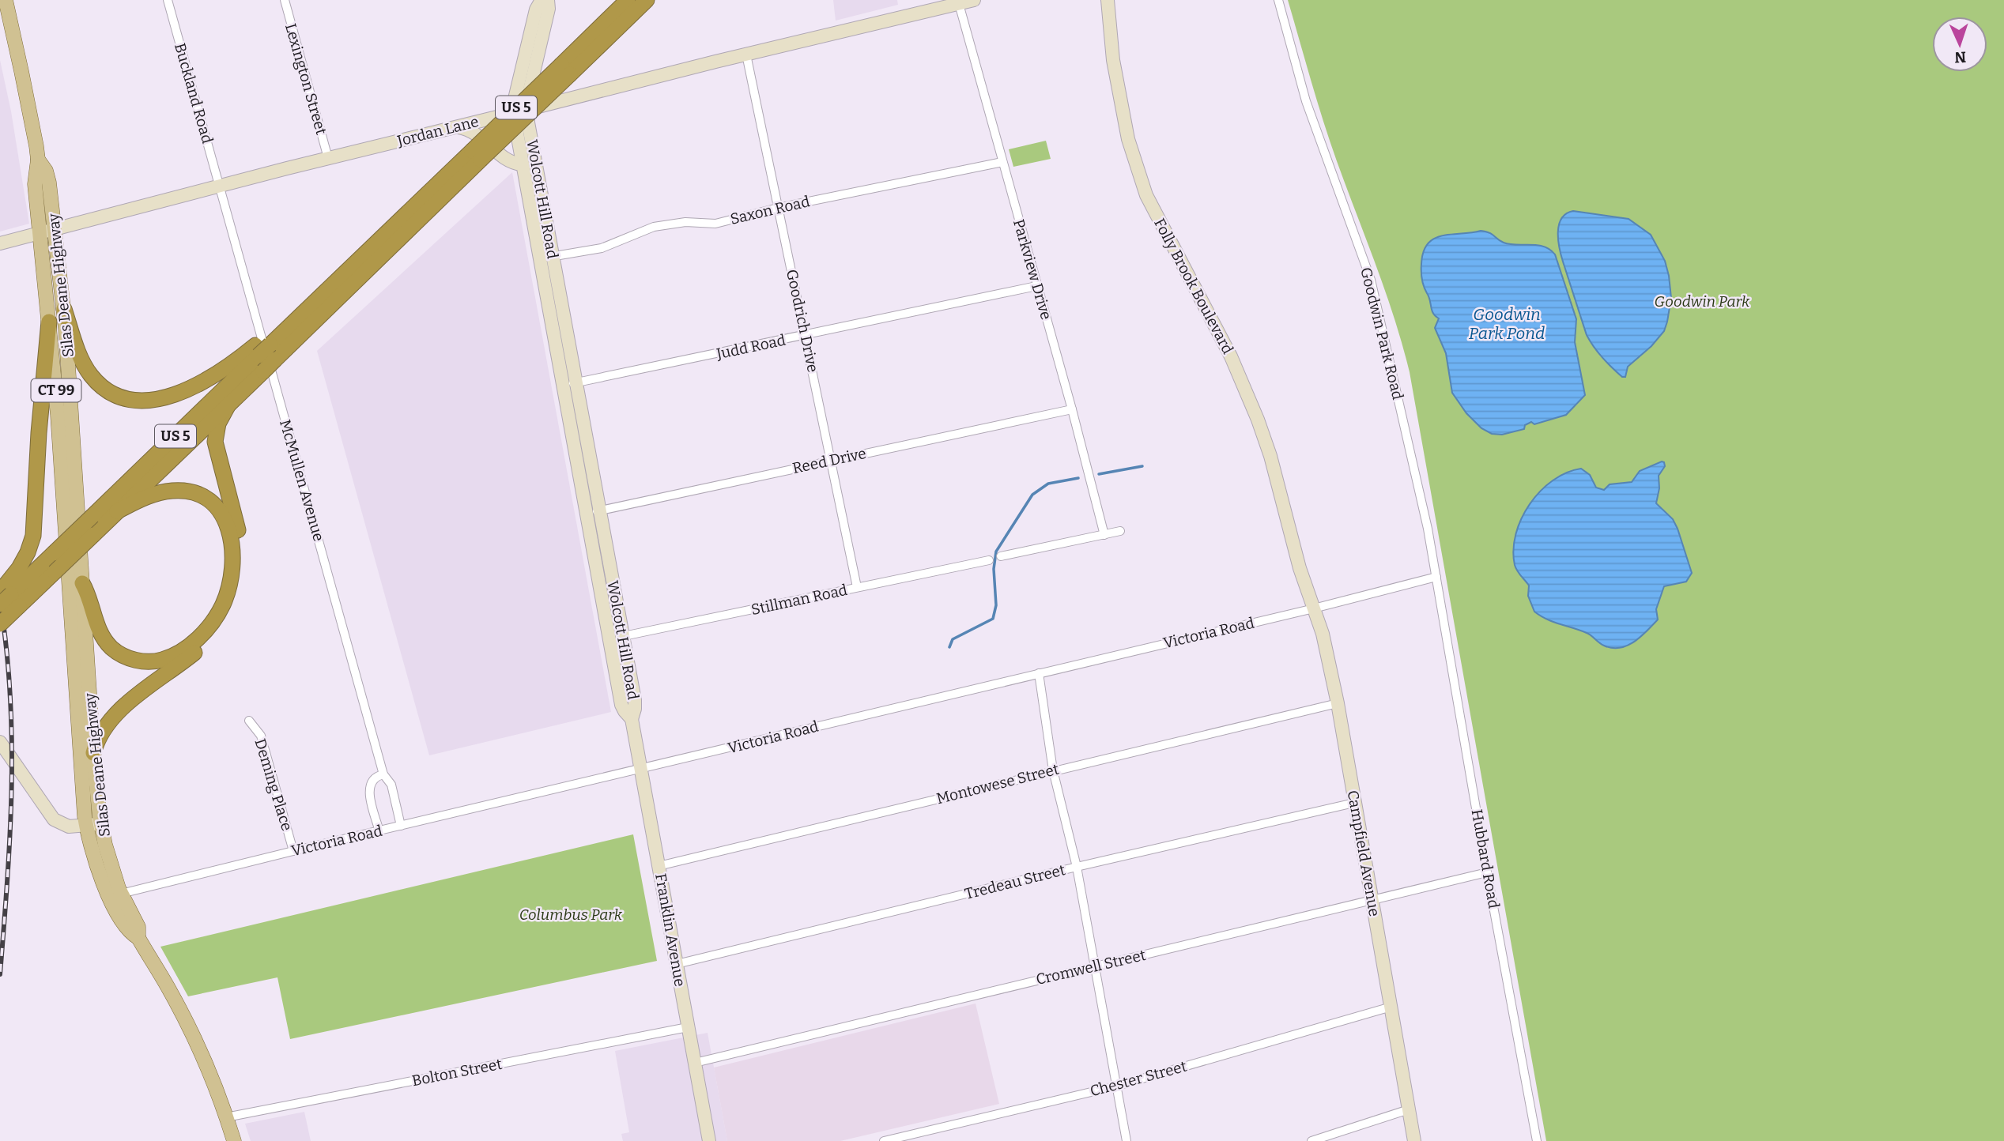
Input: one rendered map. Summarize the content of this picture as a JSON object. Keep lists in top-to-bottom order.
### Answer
{
  "streets": {
    "highway": ["US 5"],
    "main road": [
      "Jordan Lane",
      "Wolcott Hill Road",
      "Silas Deane Highway",
      "Folly Brook Boulevard",
      "CT 99",
      "Campfield Avenue",
      "Franklin Avenue"
    ],
    "street": [
      "Lexington Street",
      "Buckland Road",
      "Saxon Road",
      "Parkview Drive",
      "Goodrich Drive",
      "Goodwin Park Road",
      "Judd Road",
      "Reed Drive",
      "McMullen Avenue",
      "Stillman Road",
      "Victoria Road",
      "Montowese Street",
      "Deming Place",
      "Hubbard Road",
      "Tredeau Street",
      "Cromwell Street",
      "Bolton Street",
      "Chester Street"
    ]
  },
  "crossings": [
    ["Lexington Street", "Jordan Lane"],
    ["Buckland Road", "Jordan Lane"],
    ["Buckland Road", "McMullen Avenue"],
    ["Jordan Lane", "Wolcott Hill Road"],
    ["Jordan Lane", "Parkview Drive"],
    ["Jordan Lane", "Silas Deane Highway"],
    ["Jordan Lane", "Goodrich Drive"],
    ["Jordan Lane", "McMullen Avenue"],
    ["Wolcott Hill Road", "Saxon Road"],
    ["Wolcott Hill Road", "Judd Road"],
    ["Wolcott Hill Road", "Reed Drive"],
    ["Wolcott Hill Road", "Stillman Road"],
    ["Wolcott Hill Road", "Franklin Avenue"],
    ["Saxon Road", "Parkview Drive"],
    ["Saxon Road", "Goodrich Drive"],
    ["Parkview Drive", "Judd Road"],
    ["Parkview Drive", "Reed Drive"],
    ["Silas Deane Highway", "Victoria Road"],
    ["Silas Deane Highway", "Bolton Street"],
    ["Folly Brook Boulevard", "Campfield Avenue"],
    ["Goodrich Drive", "Judd Road"],
    ["Goodrich Drive", "Reed Drive"],
    ["Goodrich Drive", "Stillman Road"],
    ["Goodwin Park Road", "Victoria Road"],
    ["Goodwin Park Road", "Hubbard Road"],
    ["McMullen Avenue", "Victoria Road"],
    ["Victoria Road", "Deming Place"],
    ["Victoria Road", "Campfield Avenue"],
    ["Victoria Road", "Hubbard Road"],
    ["Victoria Road", "Franklin Avenue"],
    ["Montowese Street", "Campfield Avenue"],
    ["Montowese Street", "Franklin Avenue"],
    ["Campfield Avenue", "Tredeau Street"],
    ["Campfield Avenue", "Cromwell Street"],
    ["Campfield Avenue", "Chester Street"],
    ["Hubbard Road", "Cromwell Street"],
    ["Tredeau Street", "Franklin Avenue"],
    ["Franklin Avenue", "Cromwell Street"],
    ["Franklin Avenue", "Bolton Street"]
  ],
  "water": ["Goodwin Park Pond"],
  "parks": ["Goodwin Park", "Columbus Park"],
  "north": "bottom"
}
